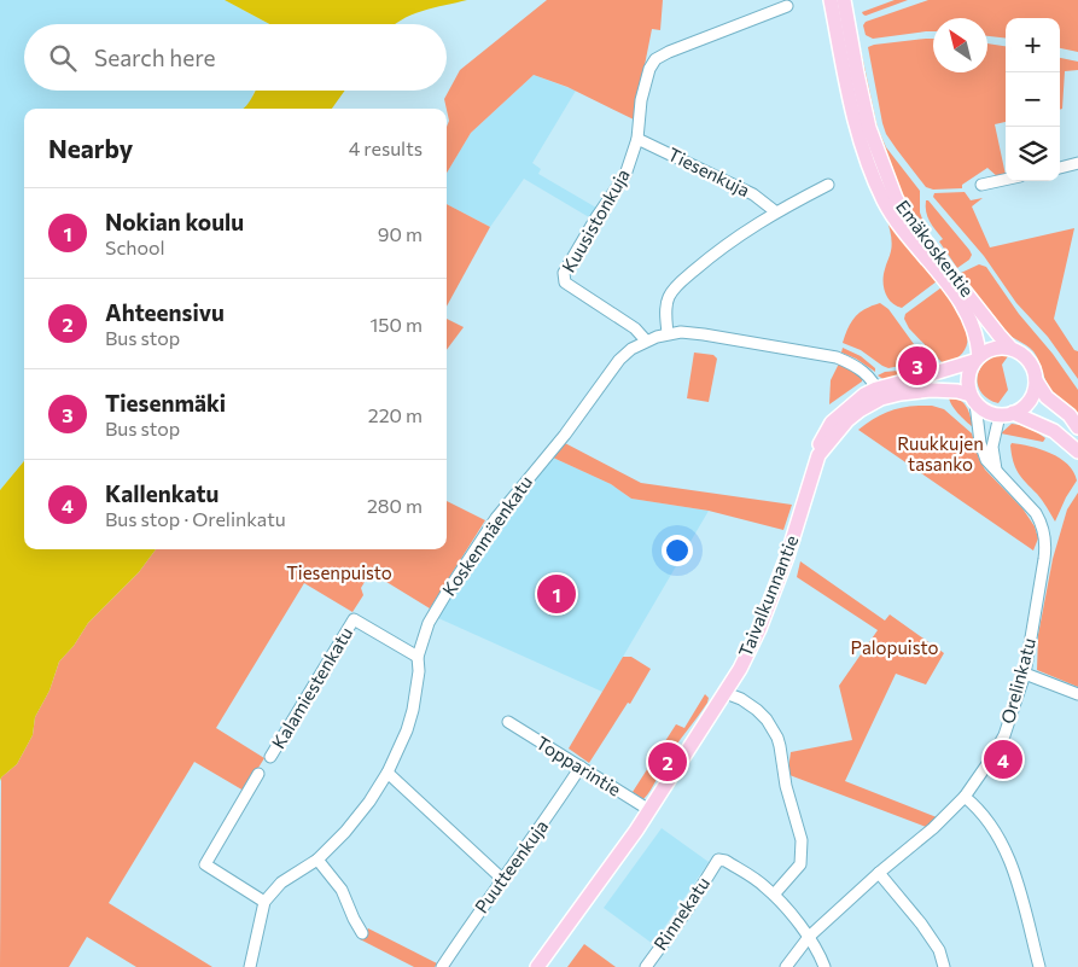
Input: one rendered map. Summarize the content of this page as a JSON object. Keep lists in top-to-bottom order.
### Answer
{
  "streets": {
    "main road": ["Emäkoskentie", "Taivalkunnantie"],
    "street": [
      "Tiesenkuja",
      "Kuusistonkuja",
      "Koskenmäenkatu",
      "Orelinkatu",
      "Kalamiestenkatu",
      "Topparintie",
      "Puutteenkuja",
      "Rinnekatu"
    ]
  },
  "crossings": [
    ["Tiesenkuja", "Kuusistonkuja"],
    ["Kuusistonkuja", "Koskenmäenkatu"],
    ["Emäkoskentie", "Taivalkunnantie"],
    ["Emäkoskentie", "Orelinkatu"],
    ["Koskenmäenkatu", "Taivalkunnantie"],
    ["Koskenmäenkatu", "Kalamiestenkatu"],
    ["Taivalkunnantie", "Orelinkatu"],
    ["Taivalkunnantie", "Topparintie"],
    ["Topparintie", "Puutteenkuja"]
  ],
  "parks": ["Ruukkujen tasanko", "Tiesenpuisto", "Palopuisto"],
  "north": "top left",
  "page": {
    "map_buttons": ["+", "−"],
    "search": "Search here",
    "heading": ["Nearby", "4 results"],
    "list": [
      {
        "mark": "1",
        "name": "Nokian koulu",
        "note": "School",
        "value": "90 m"
      },
      {
        "mark": "2",
        "name": "Ahteensivu",
        "note": "Bus stop",
        "value": "150 m"
      },
      {
        "mark": "3",
        "name": "Tiesenmäki",
        "note": "Bus stop",
        "value": "220 m"
      },
      {
        "mark": "4",
        "name": "Kallenkatu",
        "note": "Bus stop · Orelinkatu",
        "value": "280 m"
      }
    ],
    "pins": [
      "3",
      "1",
      "4",
      "2"
    ]
  }
}
